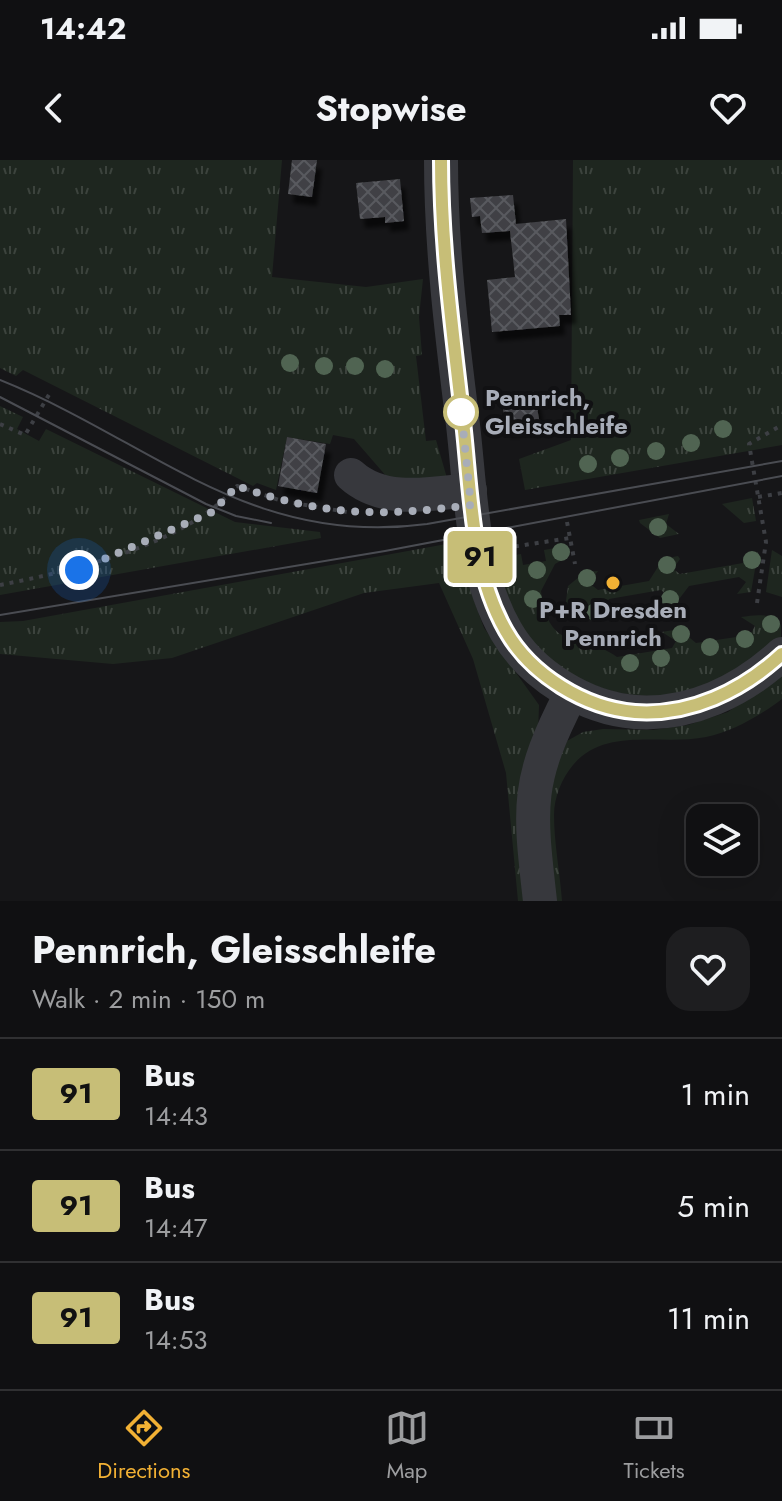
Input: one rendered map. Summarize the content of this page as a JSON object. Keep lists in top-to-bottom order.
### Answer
{
  "places": ["Pennrich, Gleisschleife", "P+R Dresden Pennrich"],
  "lines": ["bus line 91"],
  "page": {
    "status": "14:42",
    "header": "Stopwise",
    "on_map": "91",
    "heading": ["Pennrich, Gleisschleife", "Walk · 2 min · 150 m"],
    "list": [
      {
        "mark": "91",
        "name": "Bus",
        "note": "14:43",
        "value": "1 min"
      },
      {
        "mark": "91",
        "name": "Bus",
        "note": "14:47",
        "value": "5 min"
      },
      {
        "mark": "91",
        "name": "Bus",
        "note": "14:53",
        "value": "11 min"
      }
    ],
    "tabs": ["Directions", "Map", "Tickets"]
  }
}
